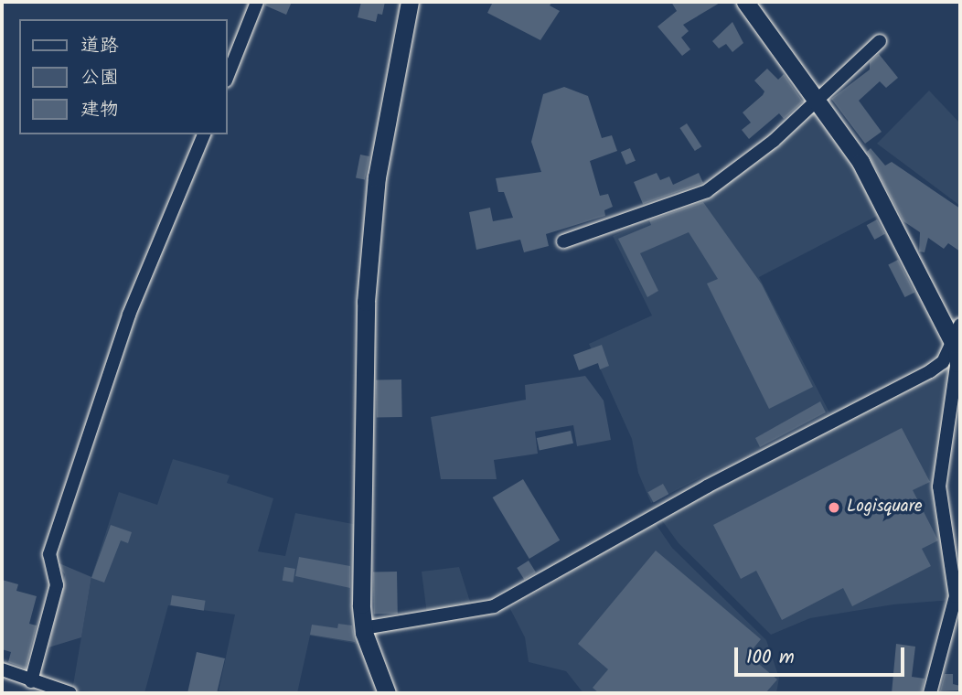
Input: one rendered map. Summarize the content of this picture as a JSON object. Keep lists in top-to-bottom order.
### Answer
{
  "places": ["Logisquare"],
  "legend": ["道路", "公園", "建物"],
  "scale_bar": "100 m"
}
